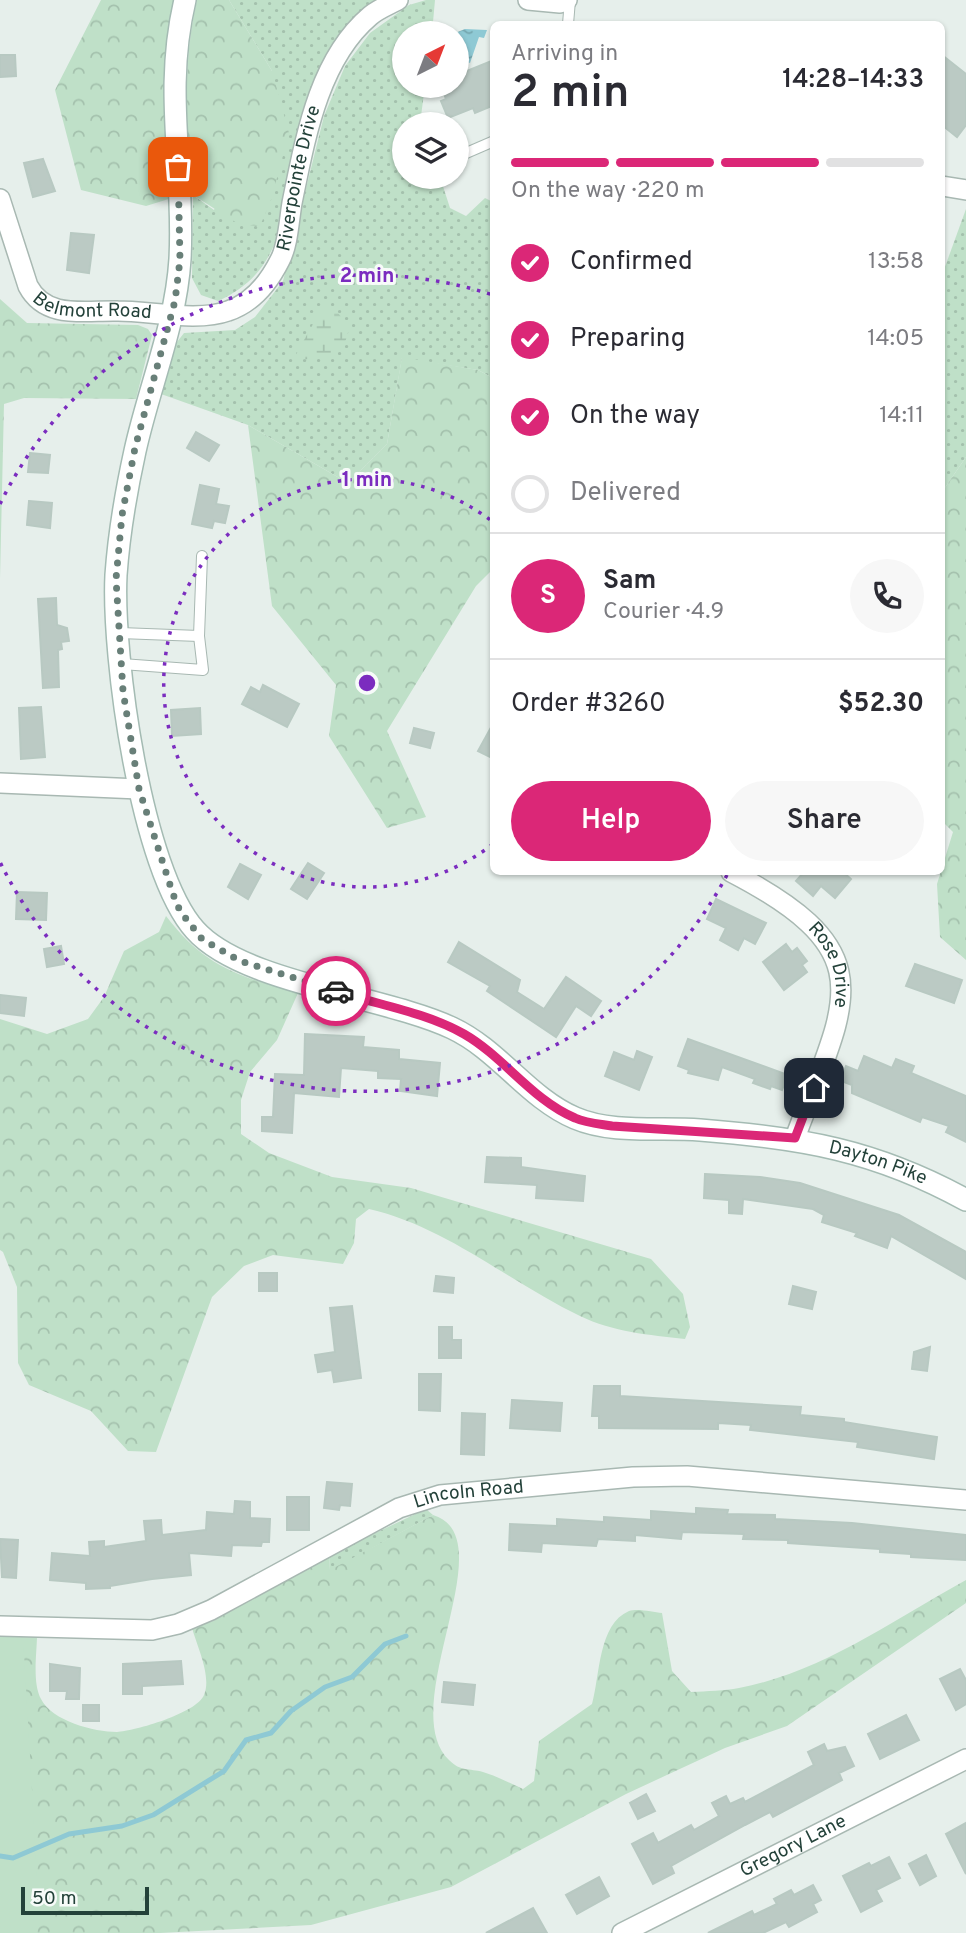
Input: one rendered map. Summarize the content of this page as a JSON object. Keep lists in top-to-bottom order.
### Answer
{
  "streets": {
    "street": [
      "Riverpointe Drive",
      "Belmont Road",
      "Rose Drive",
      "Dayton Pike",
      "Lincoln Road",
      "Gregory Lane"
    ]
  },
  "crossings": [
    ["Riverpointe Drive", "Belmont Road"],
    ["Riverpointe Drive", "Dayton Pike"],
    ["Belmont Road", "Dayton Pike"],
    ["Rose Drive", "Dayton Pike"]
  ],
  "scale_bar": "50 m",
  "north": "top right",
  "page": {
    "heading": ["2 min", "Arriving in", "14:28–14:33"],
    "panel": [
      "Sam",
      "Courier · 4.9",
      "Order #3260",
      "$52.30"
    ],
    "bar": "On the way · 220 m",
    "list": [
      ["Confirmed", "13:58"],
      ["Preparing", "14:05"],
      ["On the way", "14:11"],
      "Delivered"
    ],
    "round": "S",
    "buttons": ["Help", "Share"],
    "scale": "50 m"
  },
  "rings": ["2 min", "1 min"]
}
